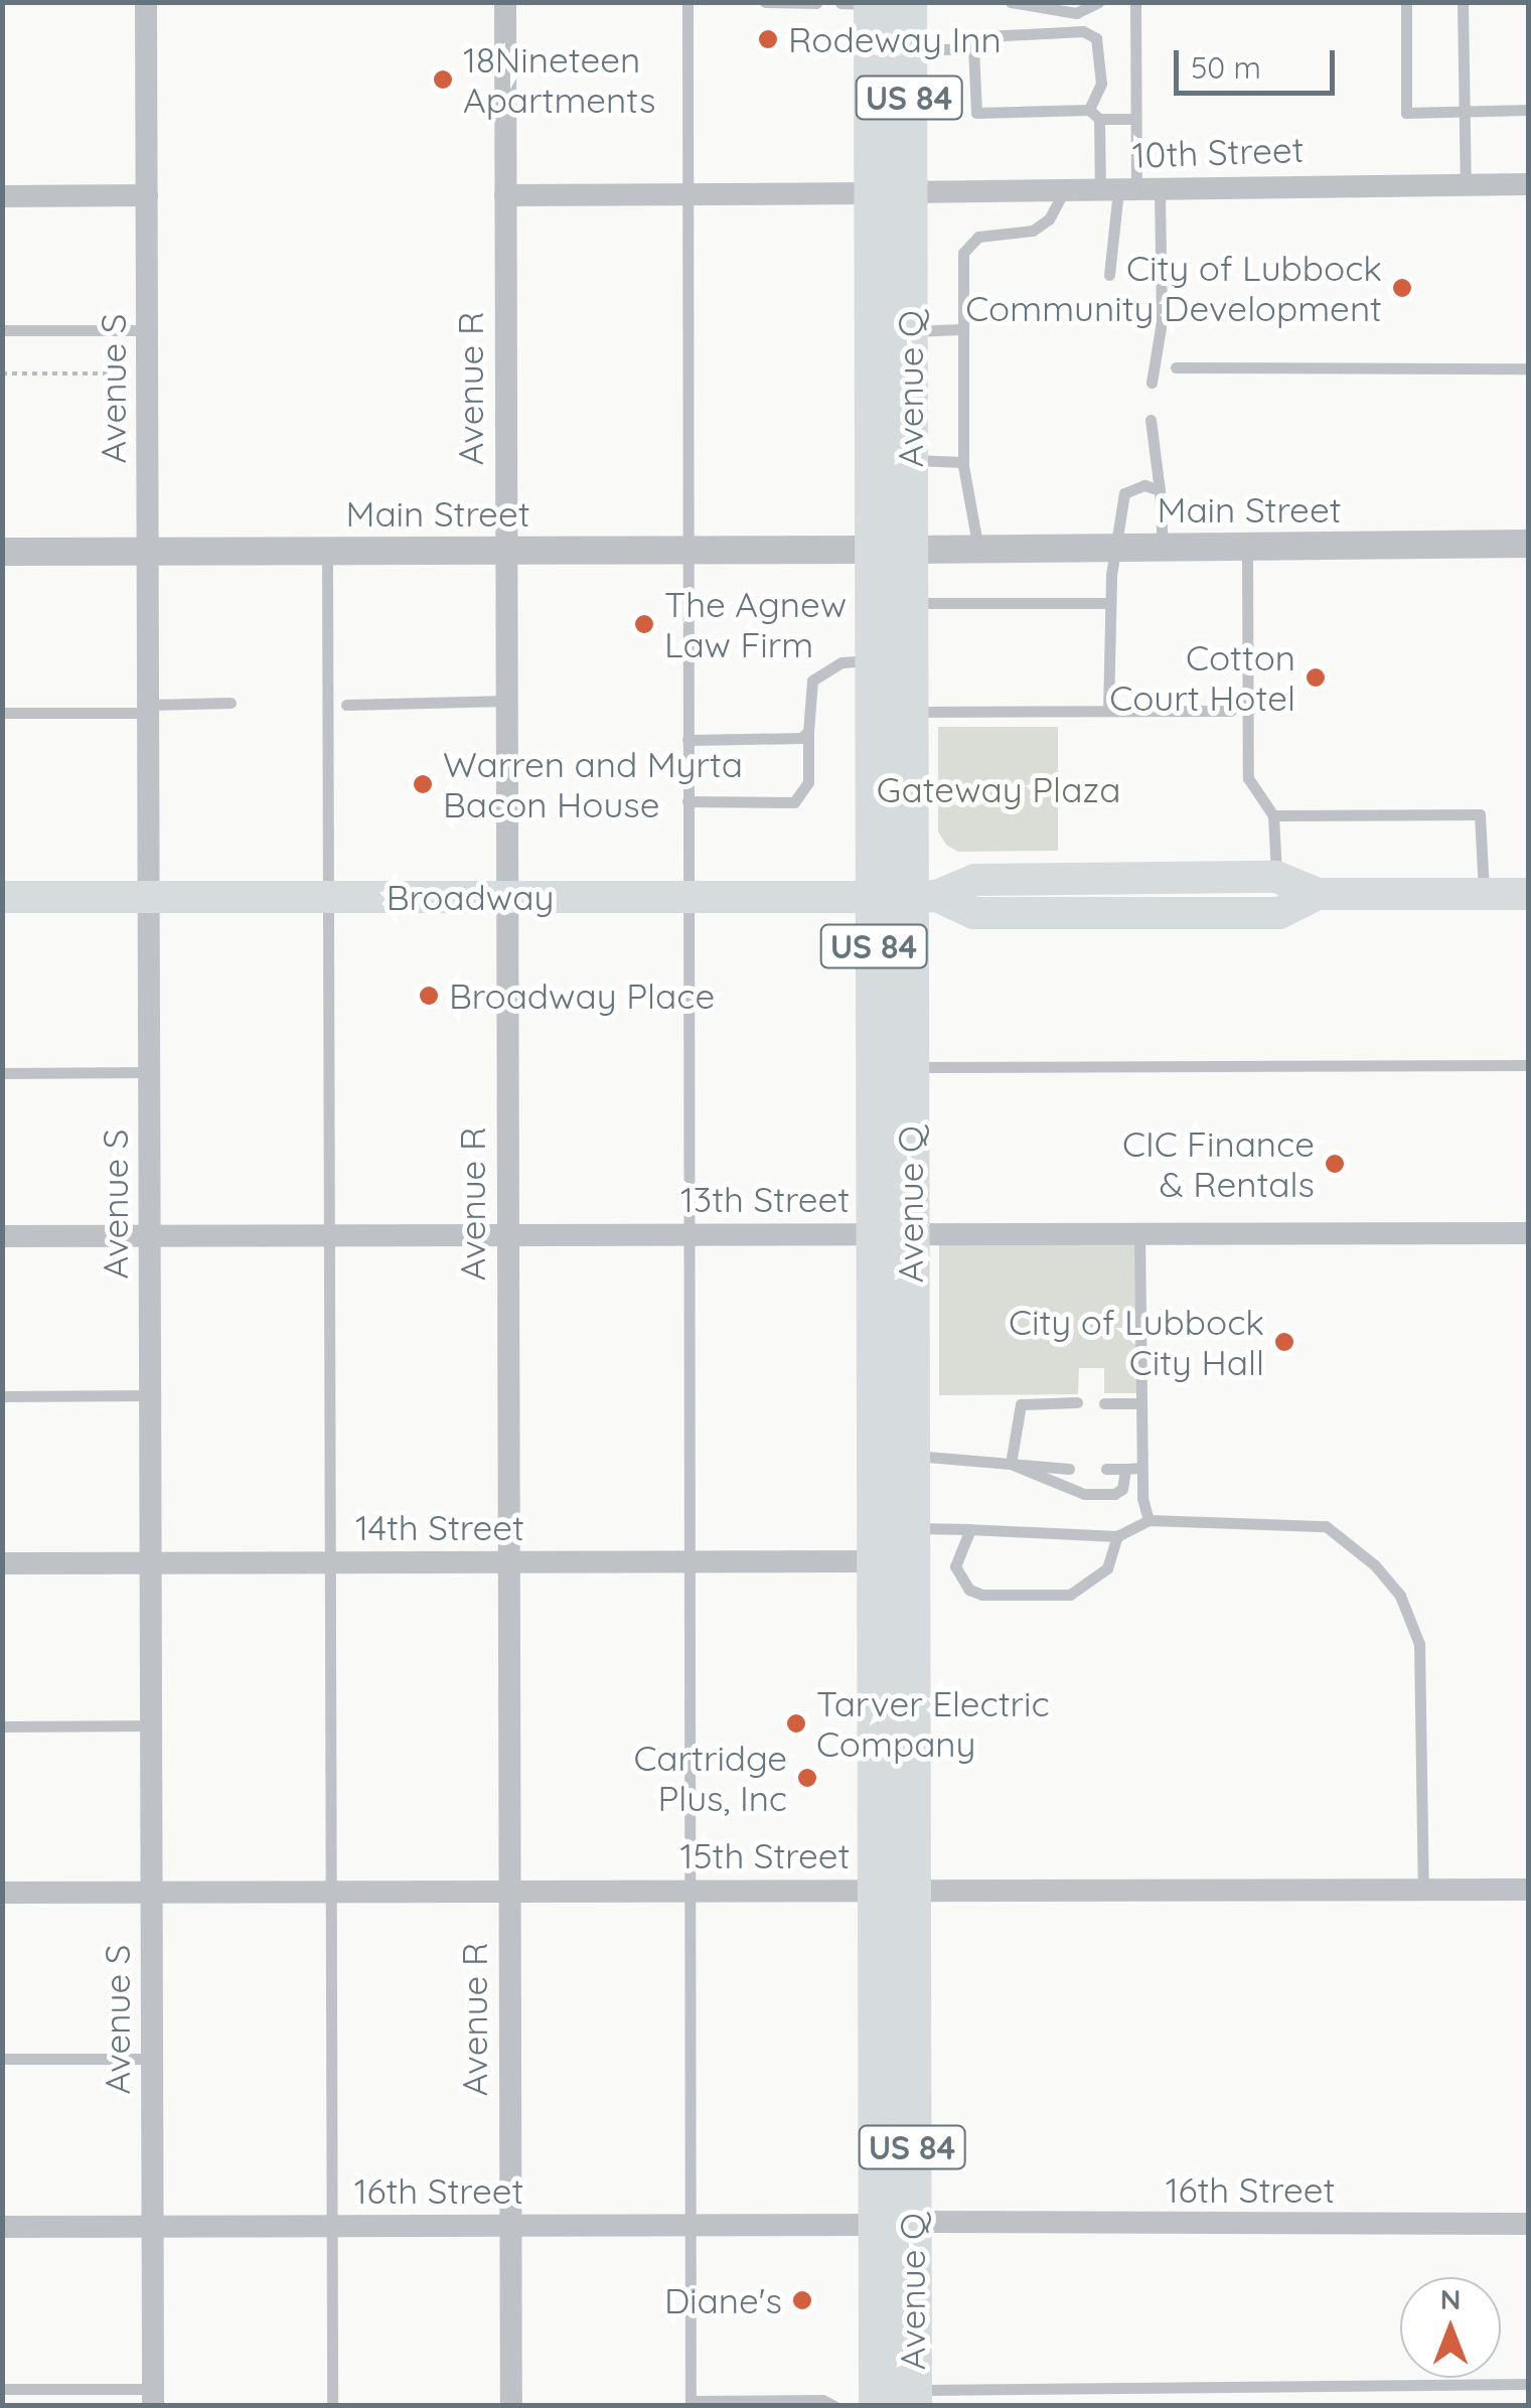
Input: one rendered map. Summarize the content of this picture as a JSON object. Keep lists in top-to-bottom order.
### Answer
{
  "streets": {
    "highway": ["US 84", "Avenue Q"],
    "main road": ["Broadway"],
    "street": [
      "10th Street",
      "Avenue S",
      "Avenue R",
      "Main Street",
      "13th Street",
      "14th Street",
      "15th Street",
      "16th Street"
    ]
  },
  "crossings": [
    ["10th Street", "Avenue R"],
    ["10th Street", "Avenue Q"],
    ["Avenue S", "Main Street"],
    ["Avenue S", "Broadway"],
    ["Avenue S", "13th Street"],
    ["Avenue S", "14th Street"],
    ["Avenue S", "15th Street"],
    ["Avenue S", "16th Street"],
    ["Avenue R", "Main Street"],
    ["Avenue R", "Broadway"],
    ["Avenue R", "13th Street"],
    ["Avenue R", "14th Street"],
    ["Avenue R", "15th Street"],
    ["Avenue R", "16th Street"],
    ["Avenue Q", "Main Street"],
    ["Avenue Q", "Broadway"],
    ["Avenue Q", "13th Street"],
    ["Avenue Q", "14th Street"],
    ["Avenue Q", "15th Street"],
    ["Avenue Q", "16th Street"]
  ],
  "parks": ["Gateway Plaza"],
  "places": [
    "Rodeway Inn",
    "18Nineteen Apartments",
    "City of Lubbock Community Development",
    "The Agnew Law Firm",
    "Cotton Court Hotel",
    "Warren and Myrta Bacon House",
    "Broadway Place",
    "CIC Finance & Rentals",
    "City of Lubbock City Hall",
    "Tarver Electric Company",
    "Cartridge Plus, Inc",
    "Diane's"
  ],
  "scale_bar": "50 m",
  "north": "top"
}
